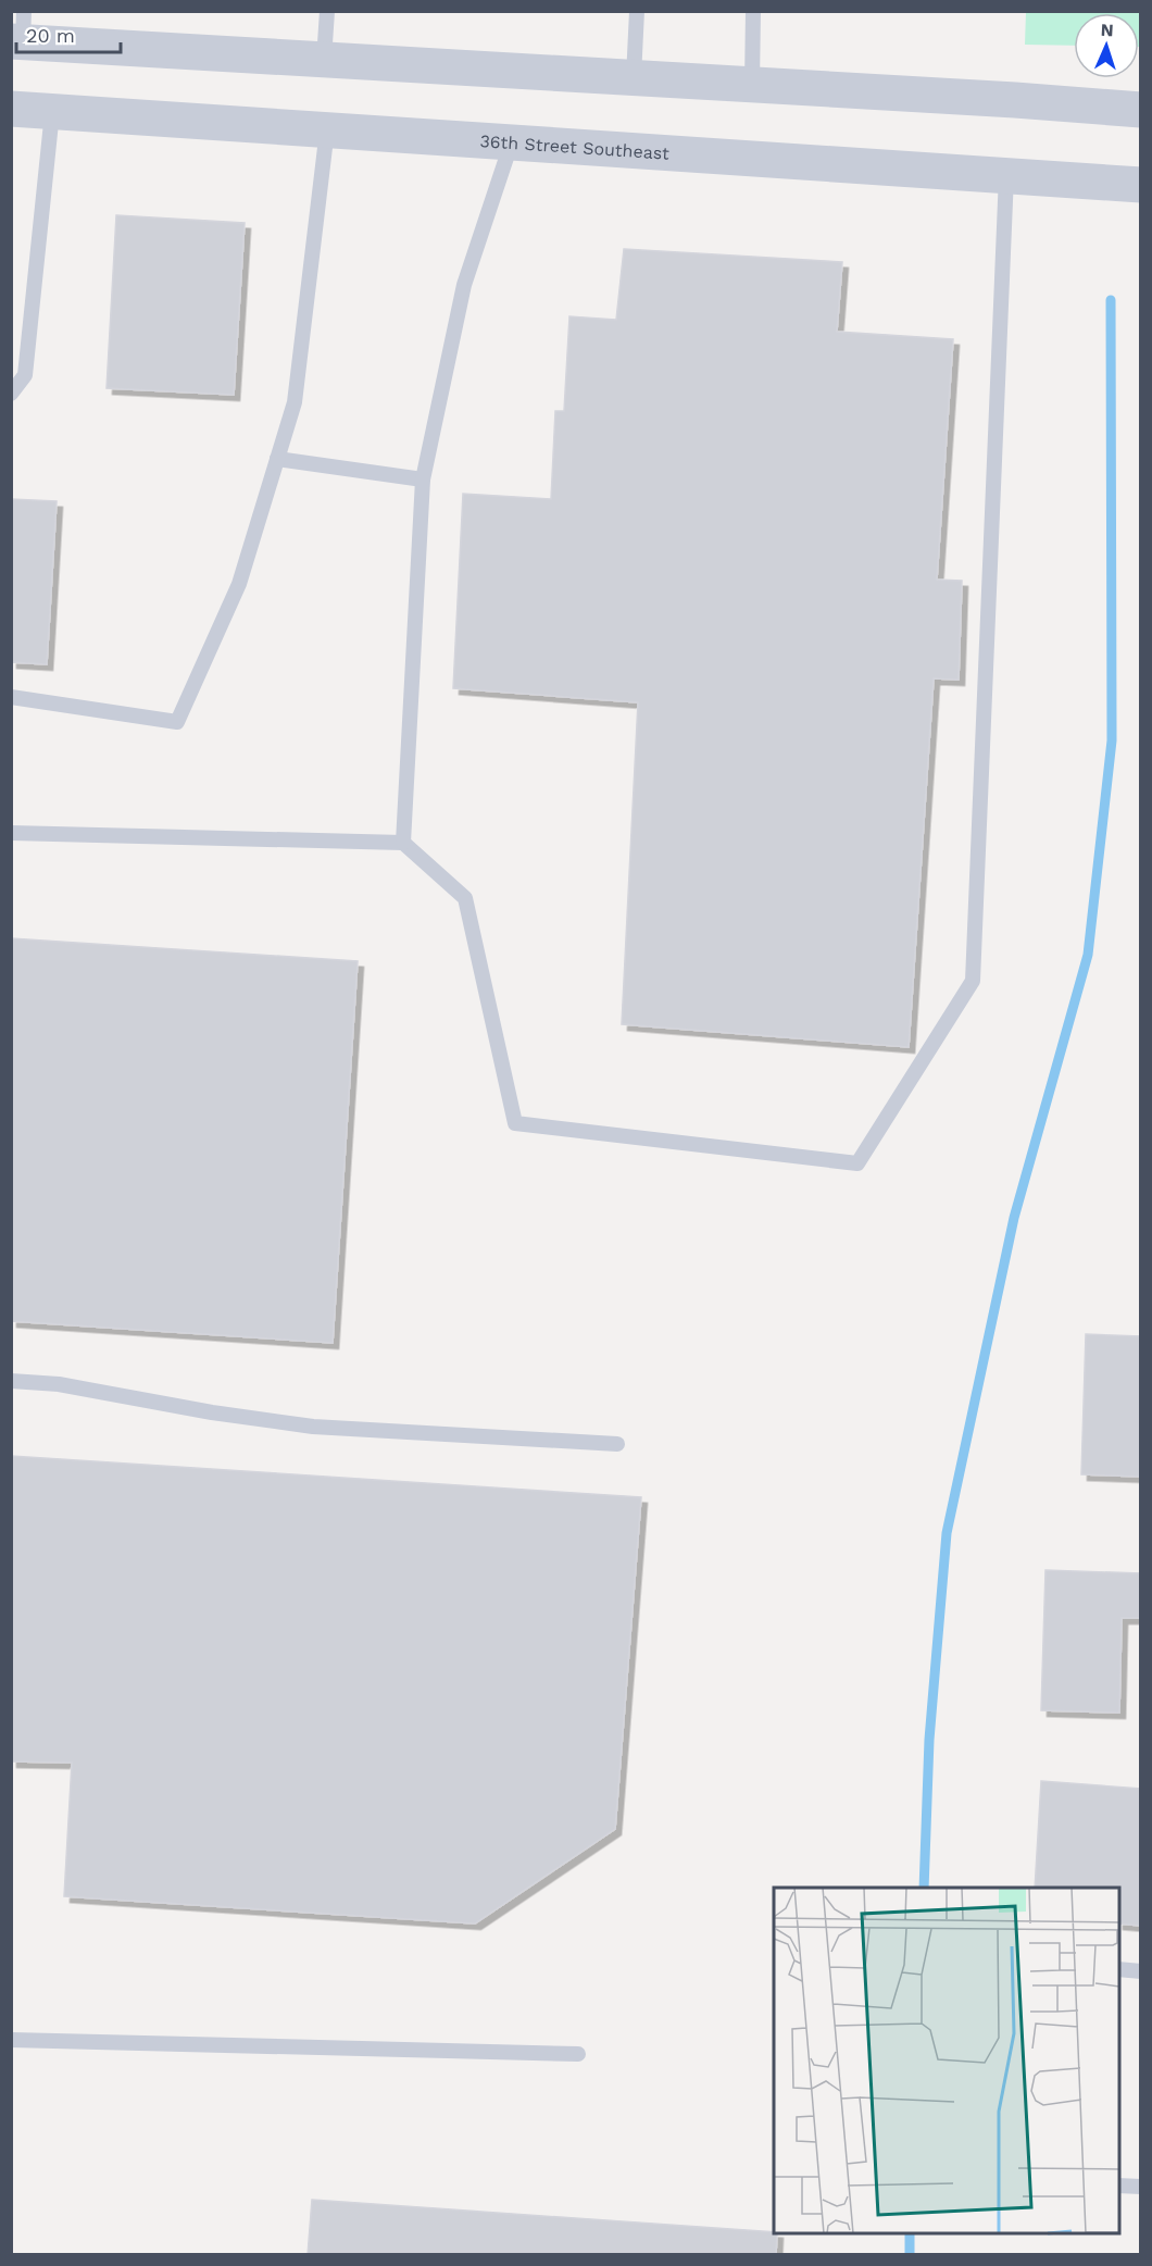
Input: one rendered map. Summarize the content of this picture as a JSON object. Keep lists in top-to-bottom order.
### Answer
{
  "streets": {
    "street": ["36th Street Southeast"]
  },
  "scale_bar": "20 m",
  "north": "top"
}
